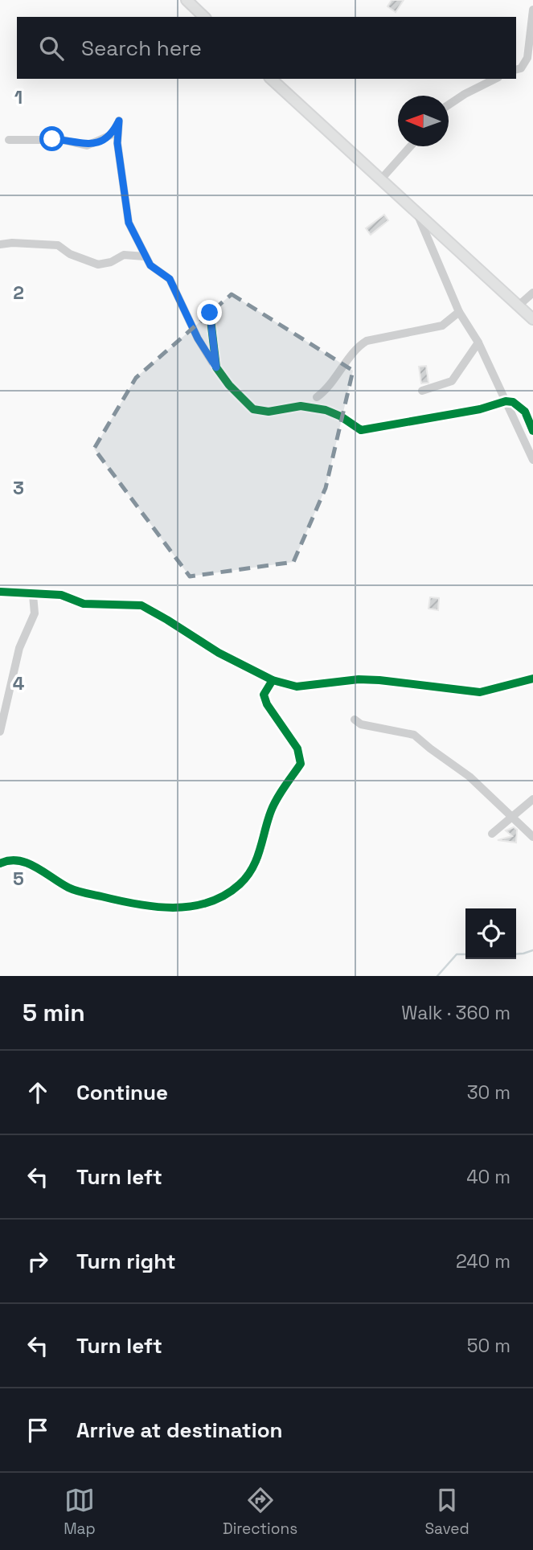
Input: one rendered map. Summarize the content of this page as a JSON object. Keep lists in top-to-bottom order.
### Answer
{
  "north": "left",
  "page": {
    "search": "Search here",
    "heading": ["5 min", "Walk · 360 m"],
    "list": [
      ["Continue", "30 m"],
      ["Turn left", "40 m"],
      ["Turn right", "240 m"],
      ["Turn left", "50 m"],
      "Arrive at destination"
    ],
    "nav": ["Map", "Directions", "Saved"]
  },
  "grid": {
    "rows": [
      "1",
      "2",
      "3",
      "4",
      "5"
    ]
  }
}
